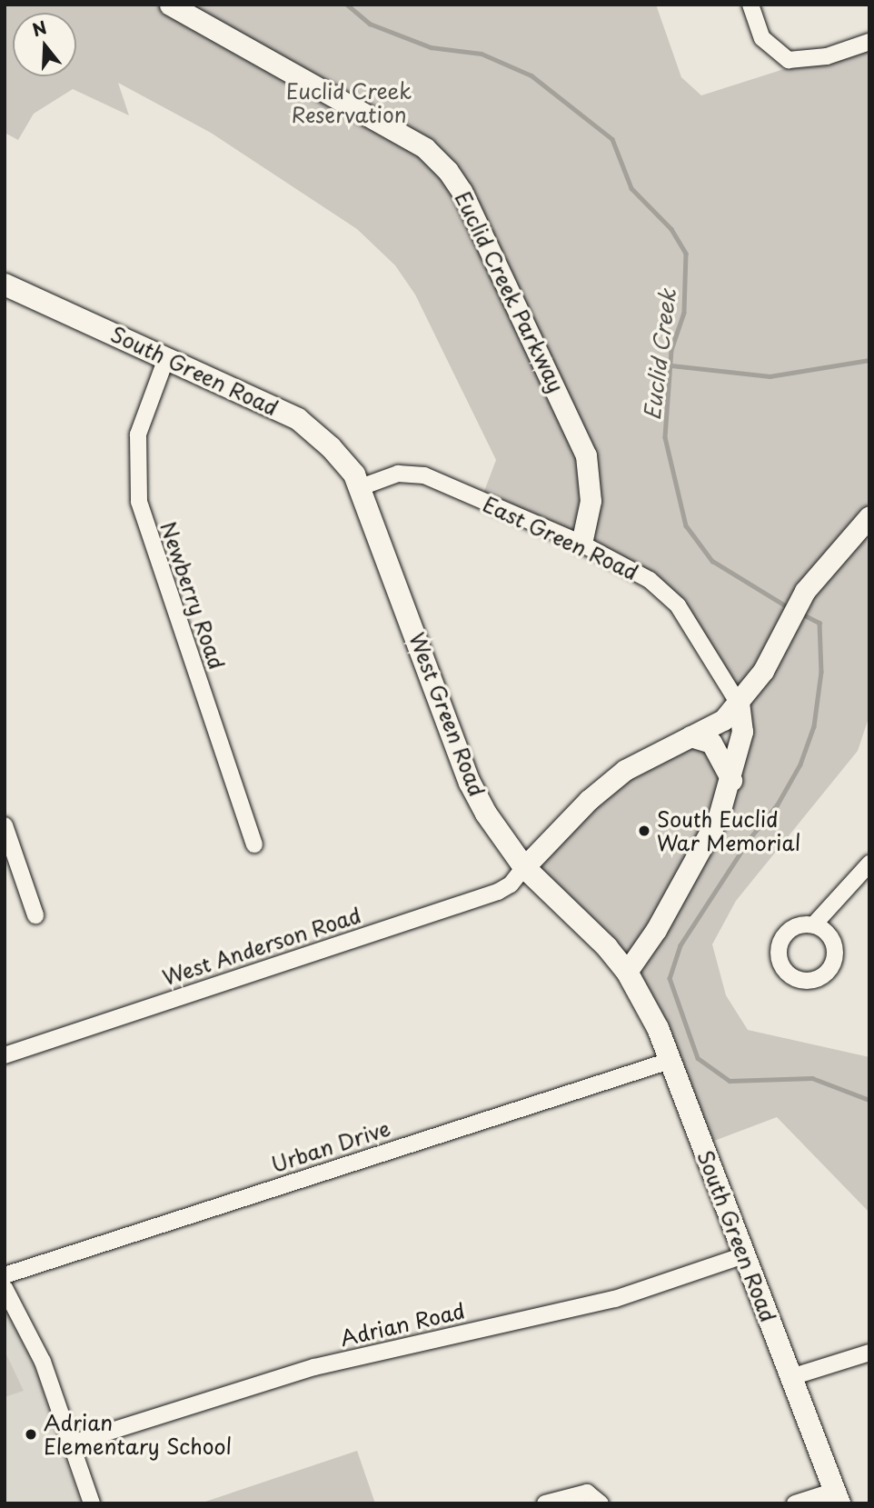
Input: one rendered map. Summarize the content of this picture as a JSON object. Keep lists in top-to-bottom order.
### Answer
{
  "streets": {
    "main road": ["South Green Road", "West Green Road"],
    "street": [
      "Euclid Creek Parkway",
      "East Green Road",
      "Newberry Road",
      "West Anderson Road",
      "Urban Drive",
      "Adrian Road"
    ]
  },
  "crossings": [
    ["Euclid Creek Parkway", "East Green Road"],
    ["South Green Road", "East Green Road"],
    ["South Green Road", "Newberry Road"],
    ["South Green Road", "West Green Road"],
    ["South Green Road", "Urban Drive"],
    ["South Green Road", "Adrian Road"],
    ["East Green Road", "West Green Road"],
    ["West Green Road", "West Anderson Road"]
  ],
  "water": ["Euclid Creek"],
  "parks": ["Euclid Creek Reservation"],
  "places": ["South Euclid War Memorial", "Adrian Elementary School"],
  "north": "top"
}
